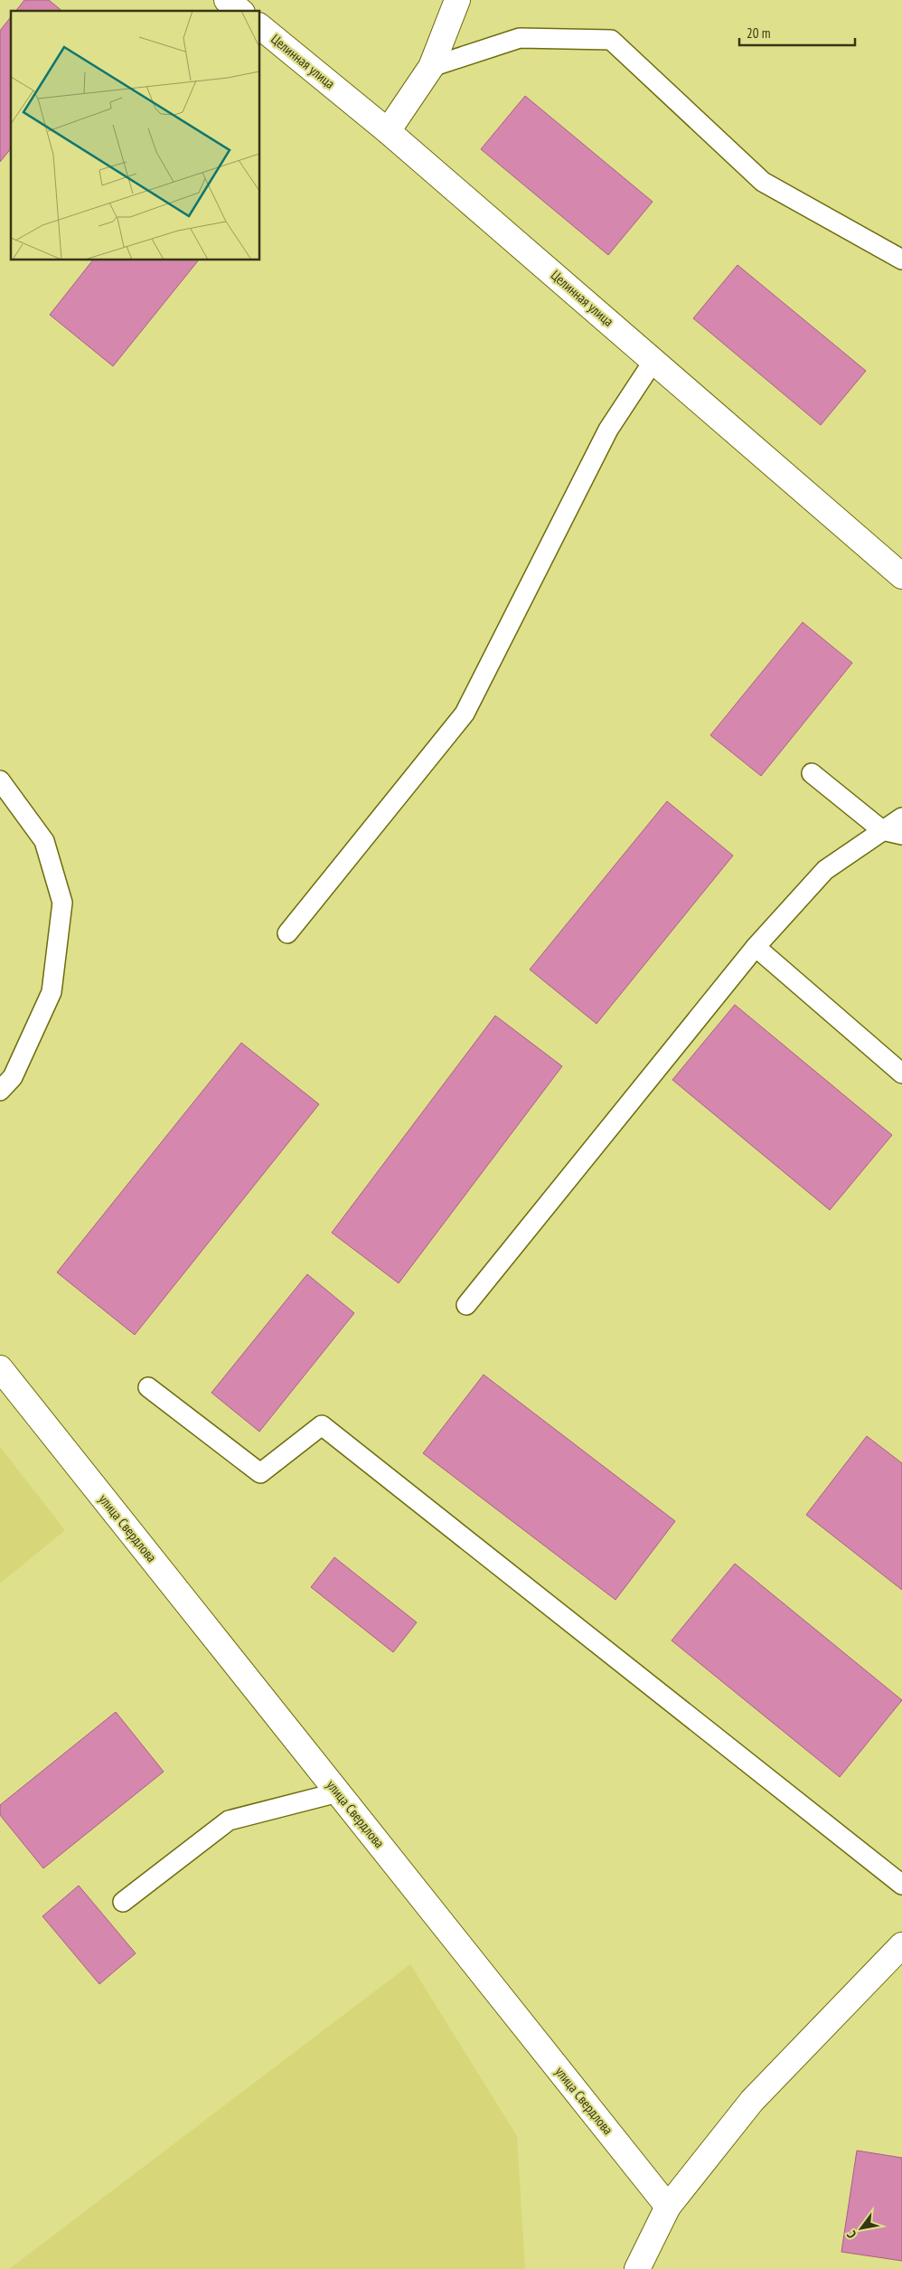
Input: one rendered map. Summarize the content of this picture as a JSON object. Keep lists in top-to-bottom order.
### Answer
{
  "streets": {
    "street": ["Целинная улица", "улица Свердлова"]
  },
  "scale_bar": "20 m",
  "north": "bottom left"
}
